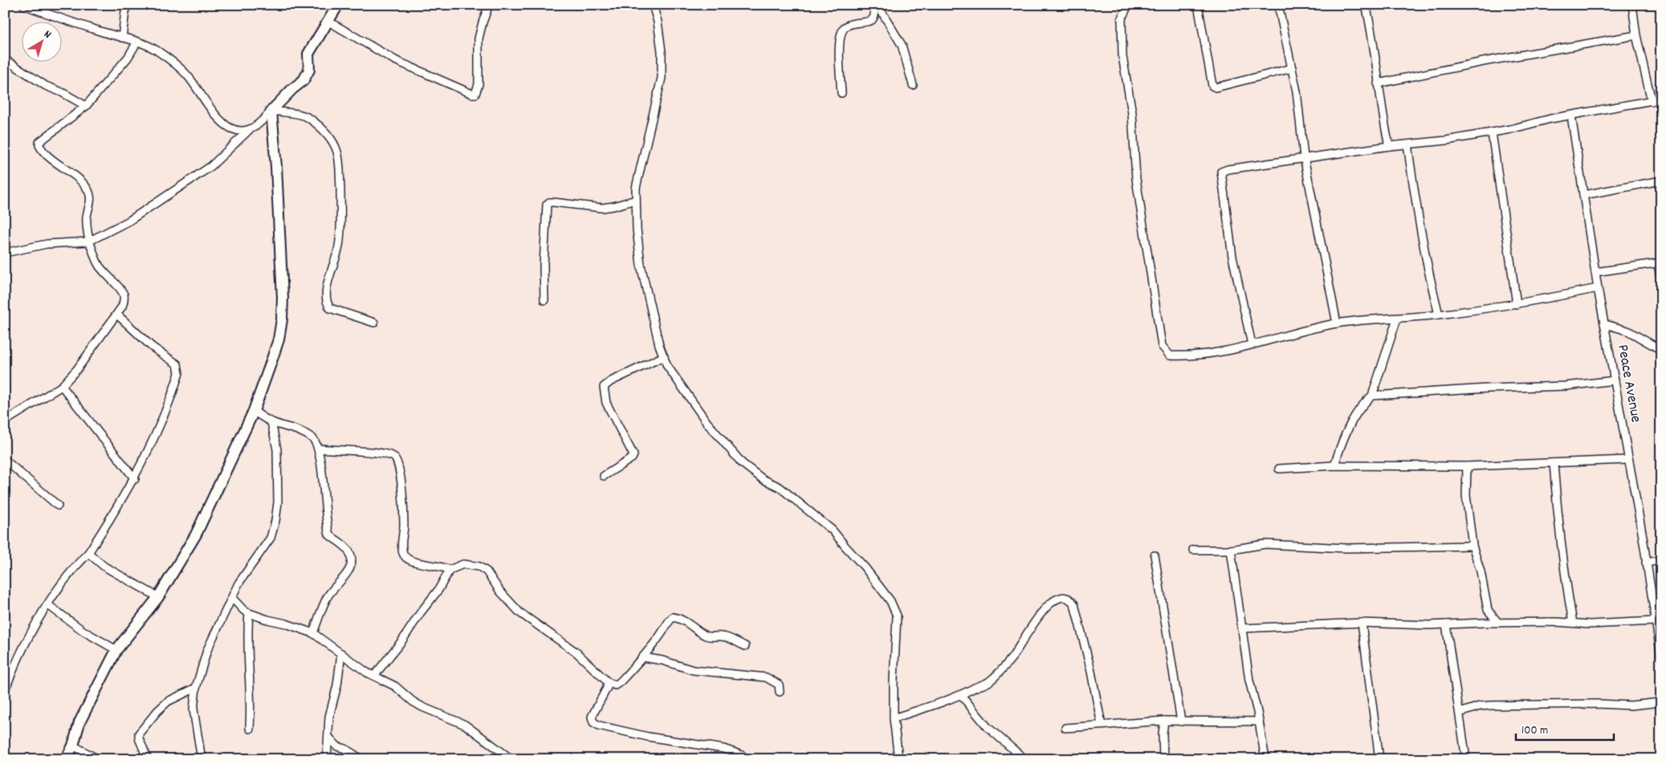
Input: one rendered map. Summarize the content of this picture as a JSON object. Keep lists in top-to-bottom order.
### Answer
{
  "streets": {
    "street": ["Peace Avenue"]
  },
  "scale_bar": "100 m",
  "north": "top right"
}
